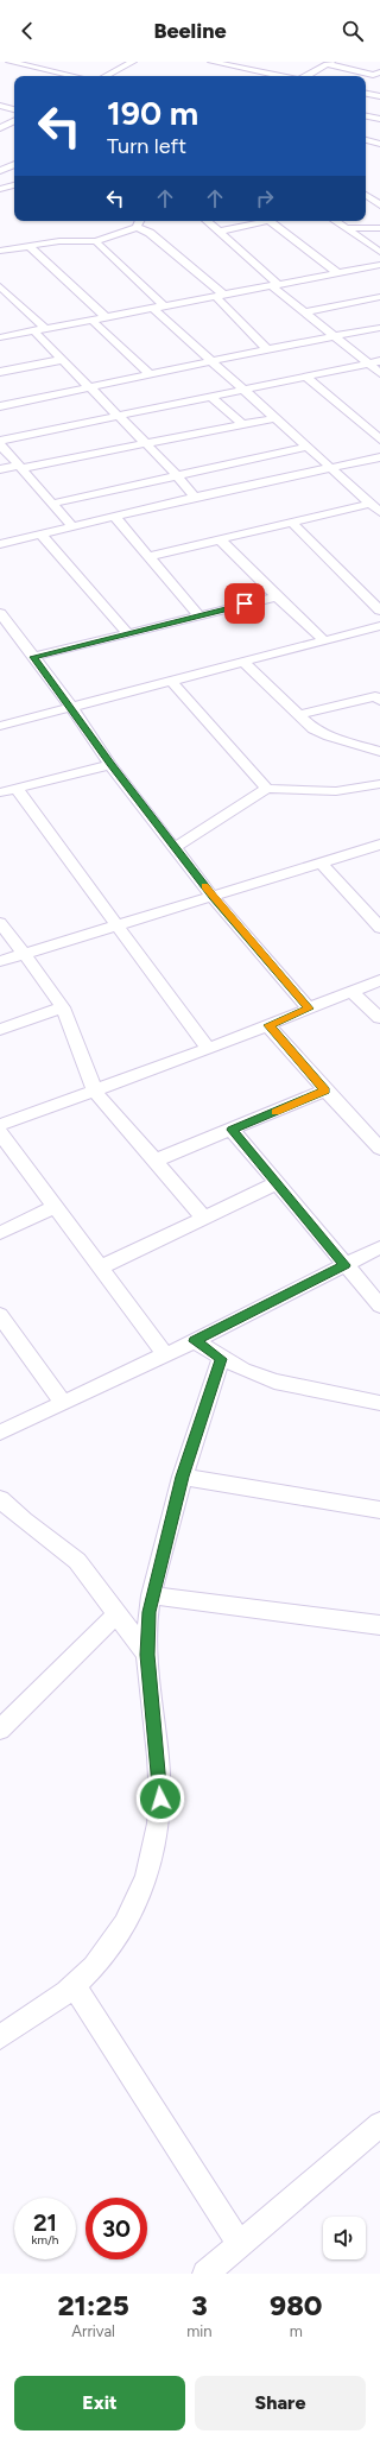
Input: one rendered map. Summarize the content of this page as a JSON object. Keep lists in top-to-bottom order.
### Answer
{
  "page": {
    "header": "Beeline",
    "turn": ["190 m", "Turn left"],
    "speed": "21 km/h",
    "limit": "30",
    "eta": [
      "21:25",
      "Arrival",
      "3",
      "min",
      "980",
      "m"
    ],
    "buttons": ["Exit", "Share"]
  }
}
